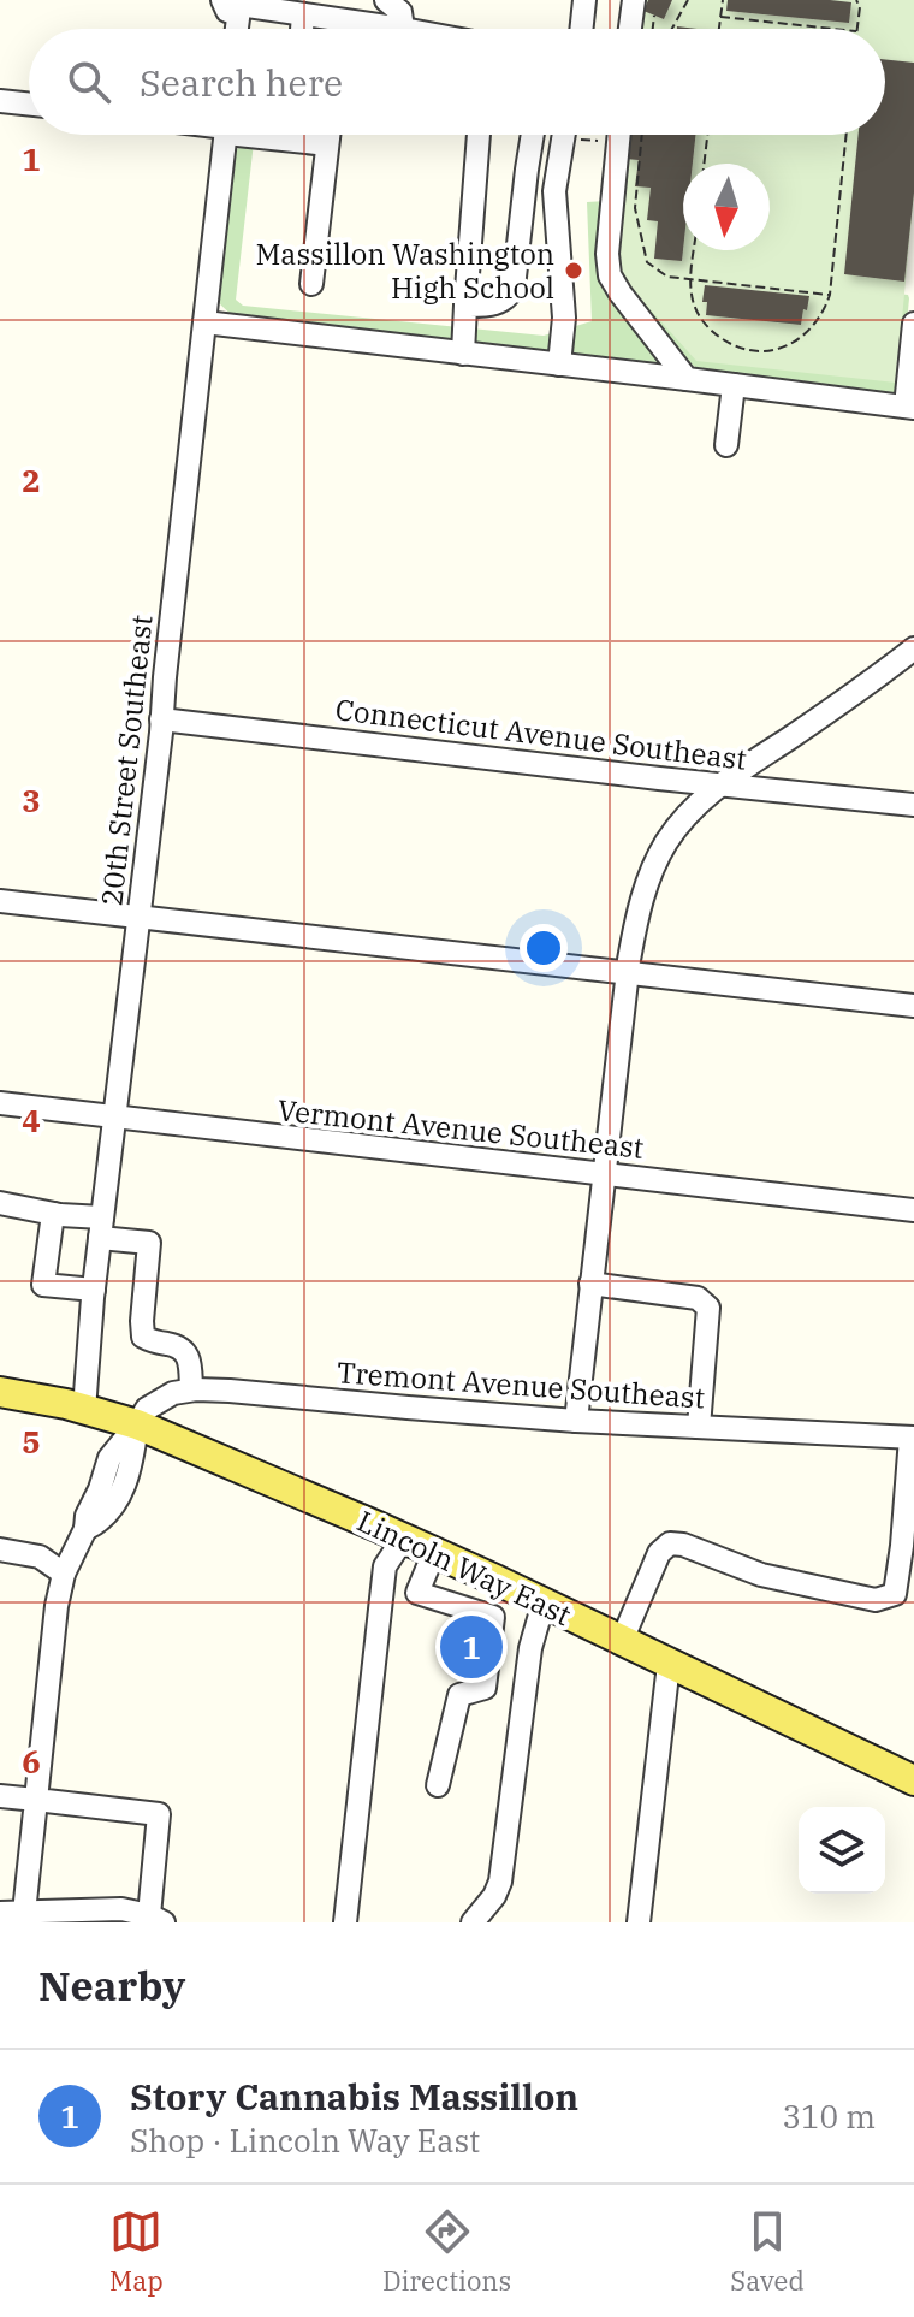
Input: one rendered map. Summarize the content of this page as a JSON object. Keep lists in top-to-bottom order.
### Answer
{
  "streets": {
    "main road": ["Lincoln Way East"],
    "street": [
      "Connecticut Avenue Southeast",
      "20th Street Southeast",
      "Vermont Avenue Southeast",
      "Tremont Avenue Southeast"
    ]
  },
  "crossings": [
    ["Connecticut Avenue Southeast", "20th Street Southeast"],
    ["20th Street Southeast", "Vermont Avenue Southeast"],
    ["20th Street Southeast", "Lincoln Way East"],
    ["Tremont Avenue Southeast", "Lincoln Way East"]
  ],
  "places": ["Massillon Washington High School"],
  "north": "bottom",
  "page": {
    "search": "Search here",
    "pins": "1",
    "heading": "Nearby",
    "list": [
      {
        "mark": "1",
        "name": "Story Cannabis Massillon",
        "note": "Shop · Lincoln Way East",
        "value": "310 m"
      }
    ],
    "nav": ["Map", "Directions", "Saved"]
  },
  "grid": {
    "rows": [
      "1",
      "2",
      "3",
      "4",
      "5",
      "6"
    ]
  }
}
